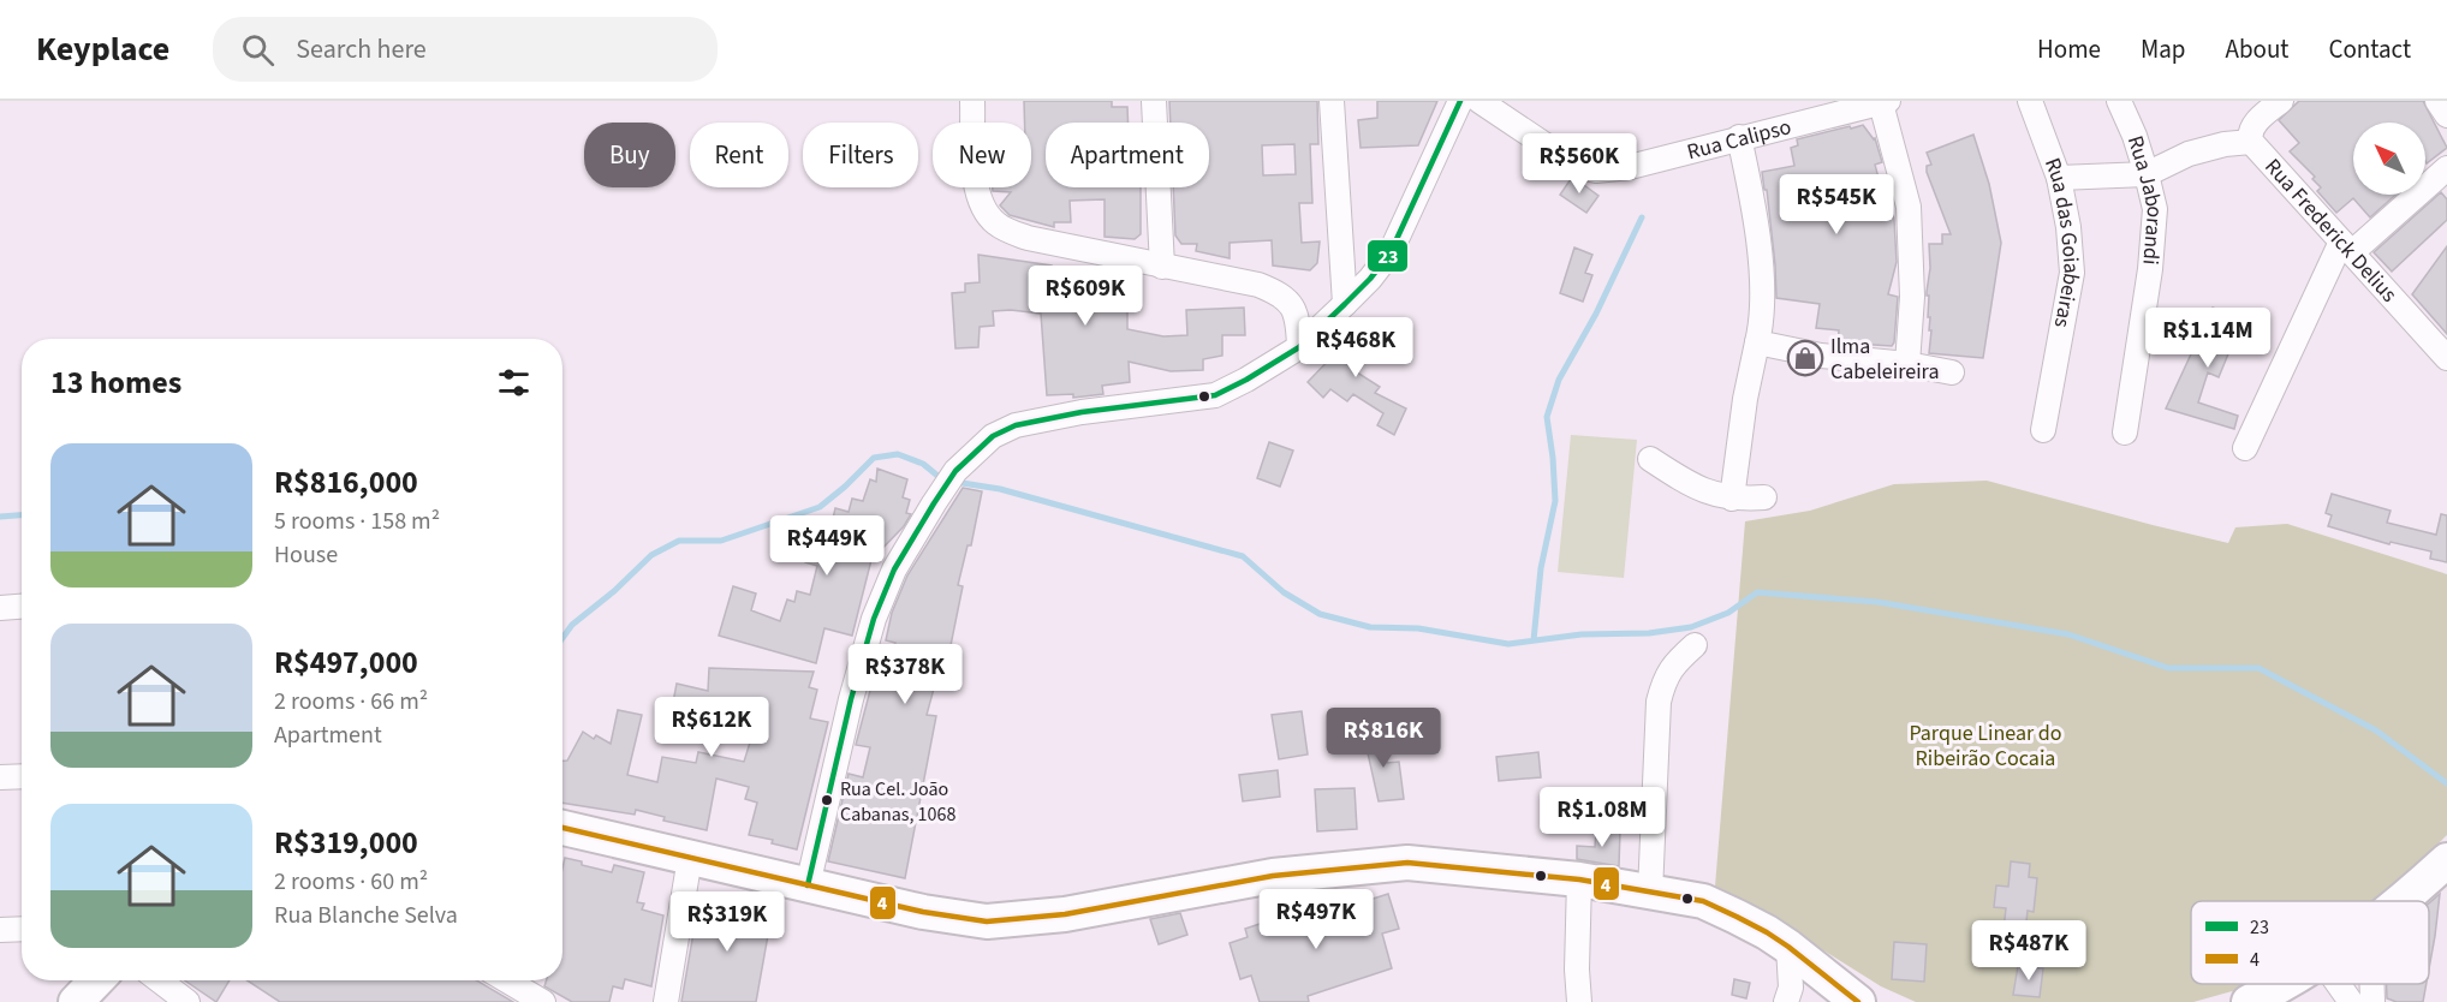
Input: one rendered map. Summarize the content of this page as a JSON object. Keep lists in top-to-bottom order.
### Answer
{
  "streets": {
    "street": [
      "Rua Calipso",
      "Rua Jaborandi",
      "Rua Frederick Delius",
      "Rua das Goiabeiras"
    ]
  },
  "parks": ["Parque Linear do Ribeirão Cocaia"],
  "places": {
    "shop": ["Ilma Cabeleireira"],
    "other": ["Rua Cel. João Cabanas, 1068"]
  },
  "lines": ["transit line 23", "transit line 4"],
  "legend": ["23", "4"],
  "north": "top left",
  "page": {
    "header": "Keyplace",
    "search": "Search here",
    "nav": [
      "Home",
      "Map",
      "About",
      "Contact"
    ],
    "chip": [
      "Buy",
      "Rent",
      "Filters",
      "New",
      "Apartment"
    ],
    "price": [
      "R$560K",
      "R$545K",
      "R$609K",
      "R$1.14M",
      "R$468K",
      "R$449K",
      "R$378K",
      "R$612K",
      "R$816K",
      "R$1.08M",
      "R$497K",
      "R$319K",
      "R$487K"
    ],
    "heading": "13 homes",
    "list": [
      {
        "name": "R$816,000",
        "note": "5 rooms · 158 m² · House"
      },
      {
        "name": "R$497,000",
        "note": "2 rooms · 66 m² · Apartment"
      },
      {
        "name": "R$319,000",
        "note": "2 rooms · 60 m² · Rua Blanche Selva"
      }
    ]
  }
}
